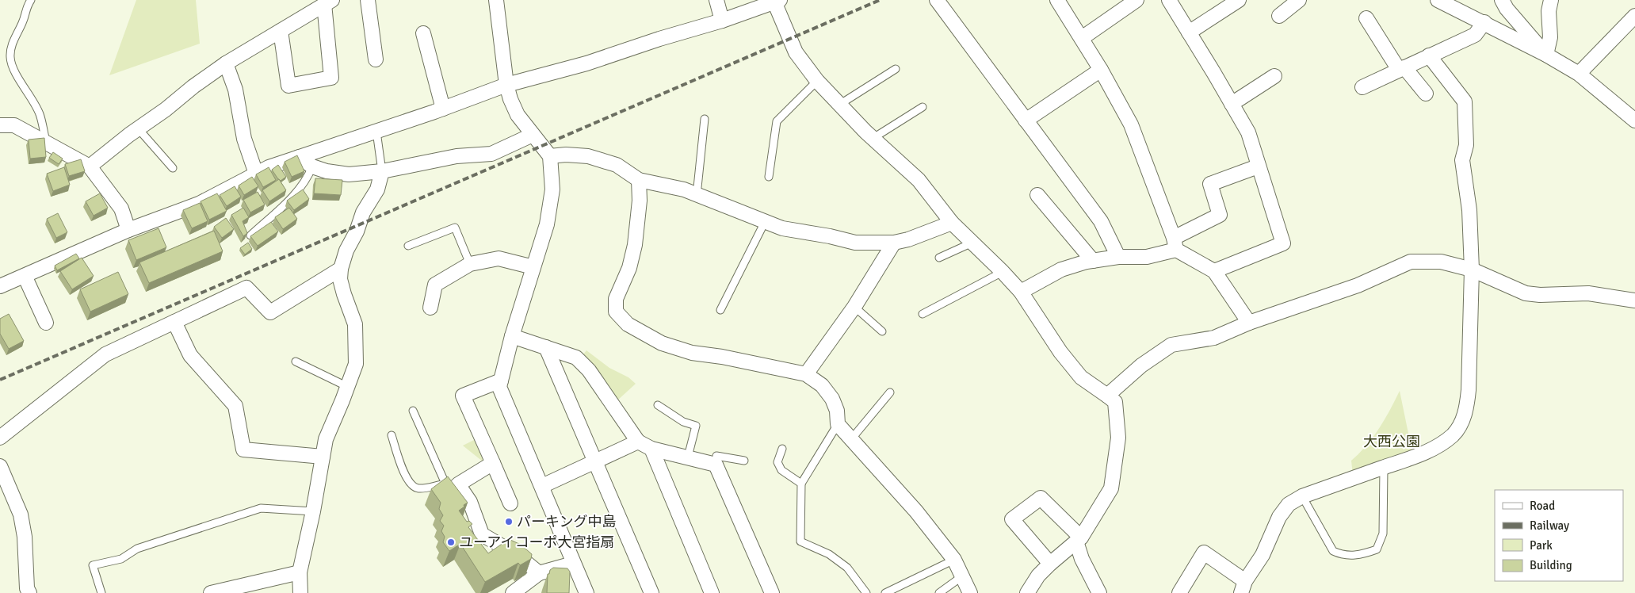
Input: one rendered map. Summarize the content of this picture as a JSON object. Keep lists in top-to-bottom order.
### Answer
{
  "parks": ["大西公園"],
  "places": ["パーキング中島", "ユーアイコーポ大宮指扇"],
  "legend": [
    "Road",
    "Railway",
    "Park",
    "Building"
  ]
}
